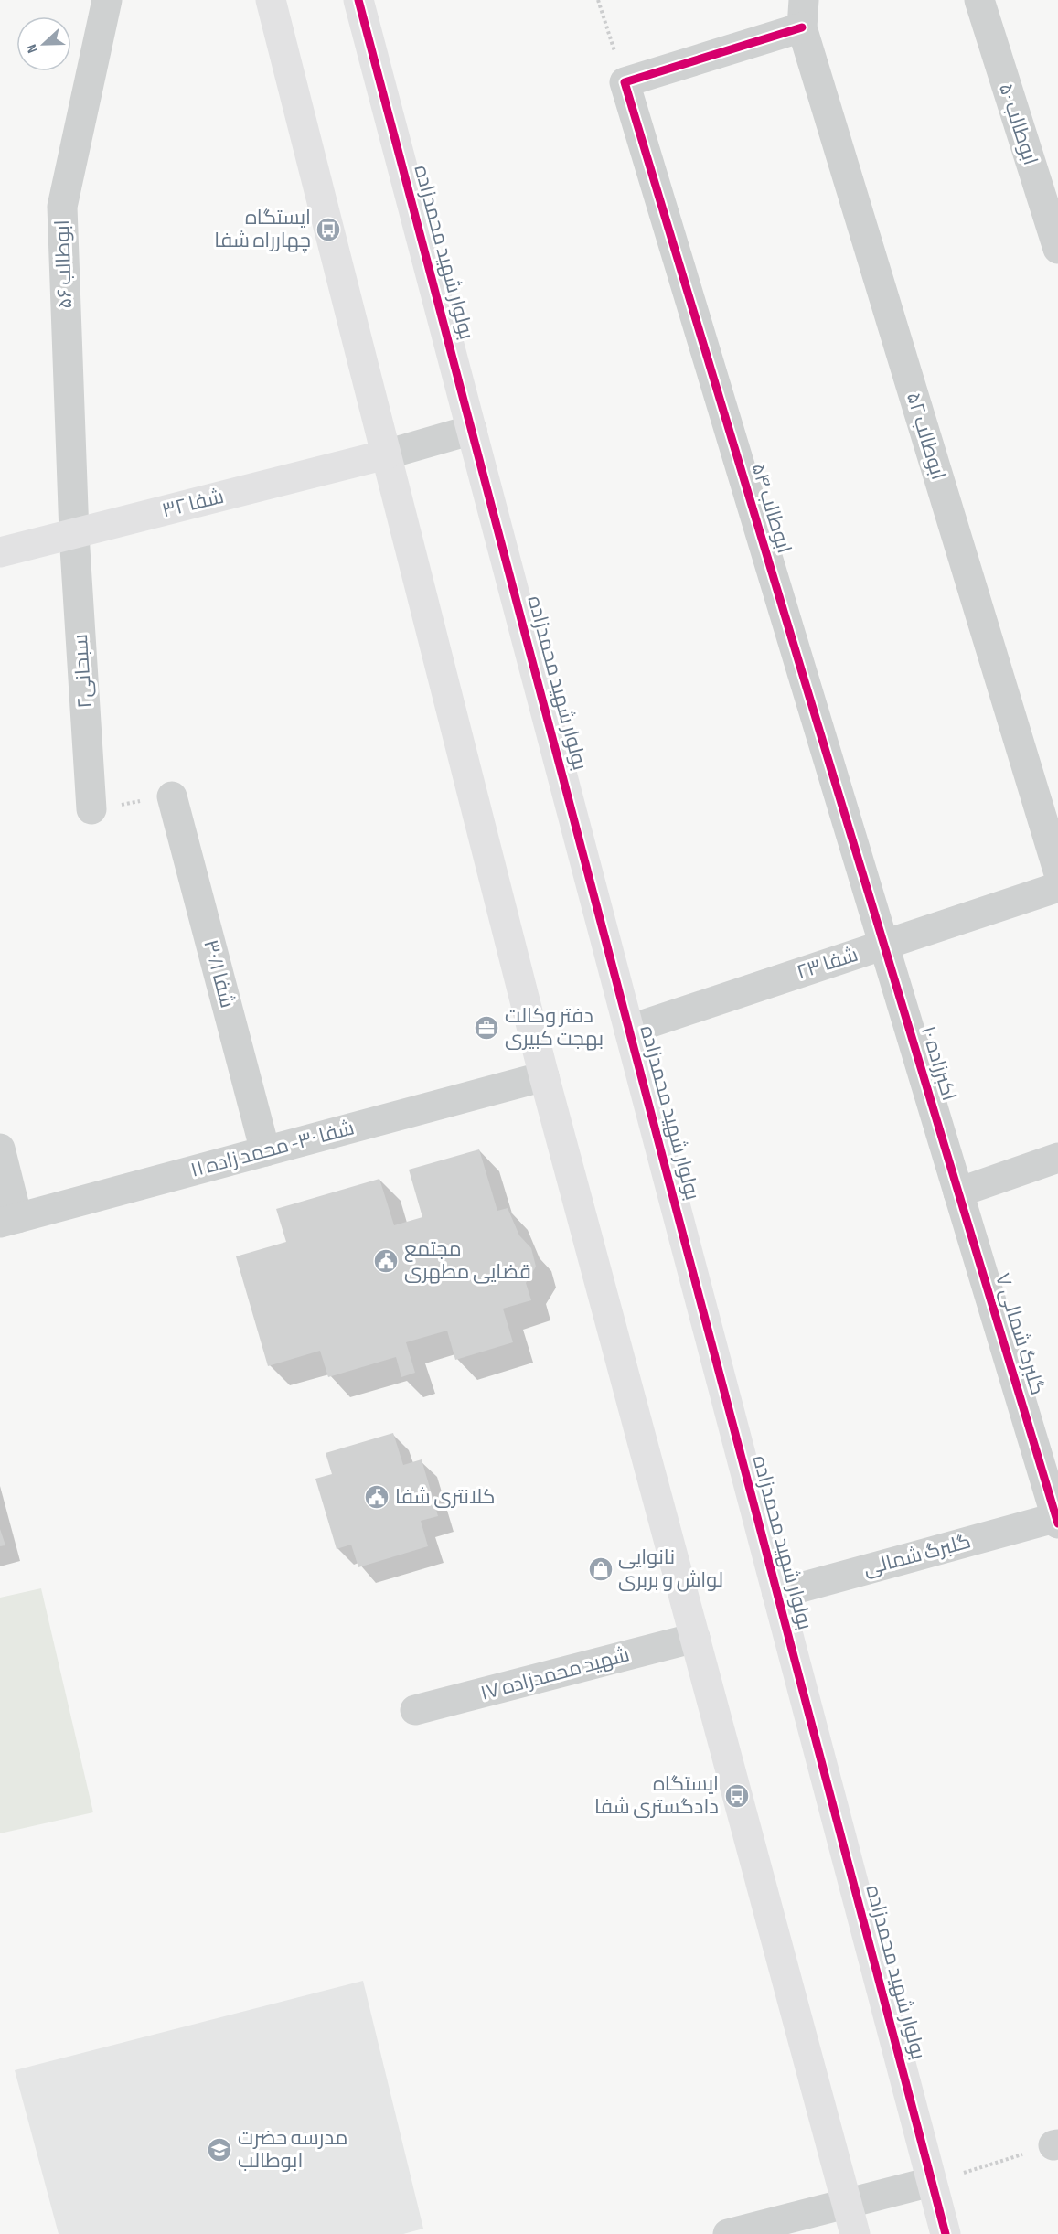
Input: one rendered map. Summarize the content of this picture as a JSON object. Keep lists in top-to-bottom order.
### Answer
{
  "streets": {
    "street": [
      "ابوطالب ۵۰",
      "بولوار شهید محمدزاده",
      "ابوطالب ۵۶",
      "ابوطالب ۵۲",
      "شفا ۳۲",
      "ابوطالب ۵۴",
      "سبحانی۲",
      "شفا ۲۳",
      "شفا ۳۰/۱",
      "اکبرزاده ۱۰",
      "شفا ۳۰- محمد زاده ۱۱",
      "گلبرگ شمالی ۷",
      "گلبرگ شمالی",
      "شهید محمدزاده ۱۷"
    ]
  },
  "crossings": [
    ["بولوار شهید محمدزاده", "شفا ۲۳"],
    ["بولوار شهید محمدزاده", "گلبرگ شمالی"],
    ["ابوطالب ۵۶", "شفا ۳۲"],
    ["ابوطالب ۵۶", "سبحانی۲"],
    ["شفا ۳۲", "سبحانی۲"],
    ["ابوطالب ۵۴", "شفا ۲۳"],
    ["ابوطالب ۵۴", "اکبرزاده ۱۰"],
    ["شفا ۲۳", "اکبرزاده ۱۰"],
    ["شفا ۳۰/۱", "شفا ۳۰- محمد زاده ۱۱"],
    ["اکبرزاده ۱۰", "گلبرگ شمالی ۷"],
    ["گلبرگ شمالی ۷", "گلبرگ شمالی"]
  ],
  "places": {
    "bus stop": ["ایستگاه چهارراه شفا", "ایستگاه دادگستری شفا"],
    "office": ["دفتر وکالت بهجت کبیری"],
    "public building": ["مجتمع قضایی مطهری", "کلانتری شفا"],
    "shop": ["نانوایی لواش و بربری"],
    "school or university": ["مدرسه حضرت ابوطالب"]
  },
  "north": "left"
}
